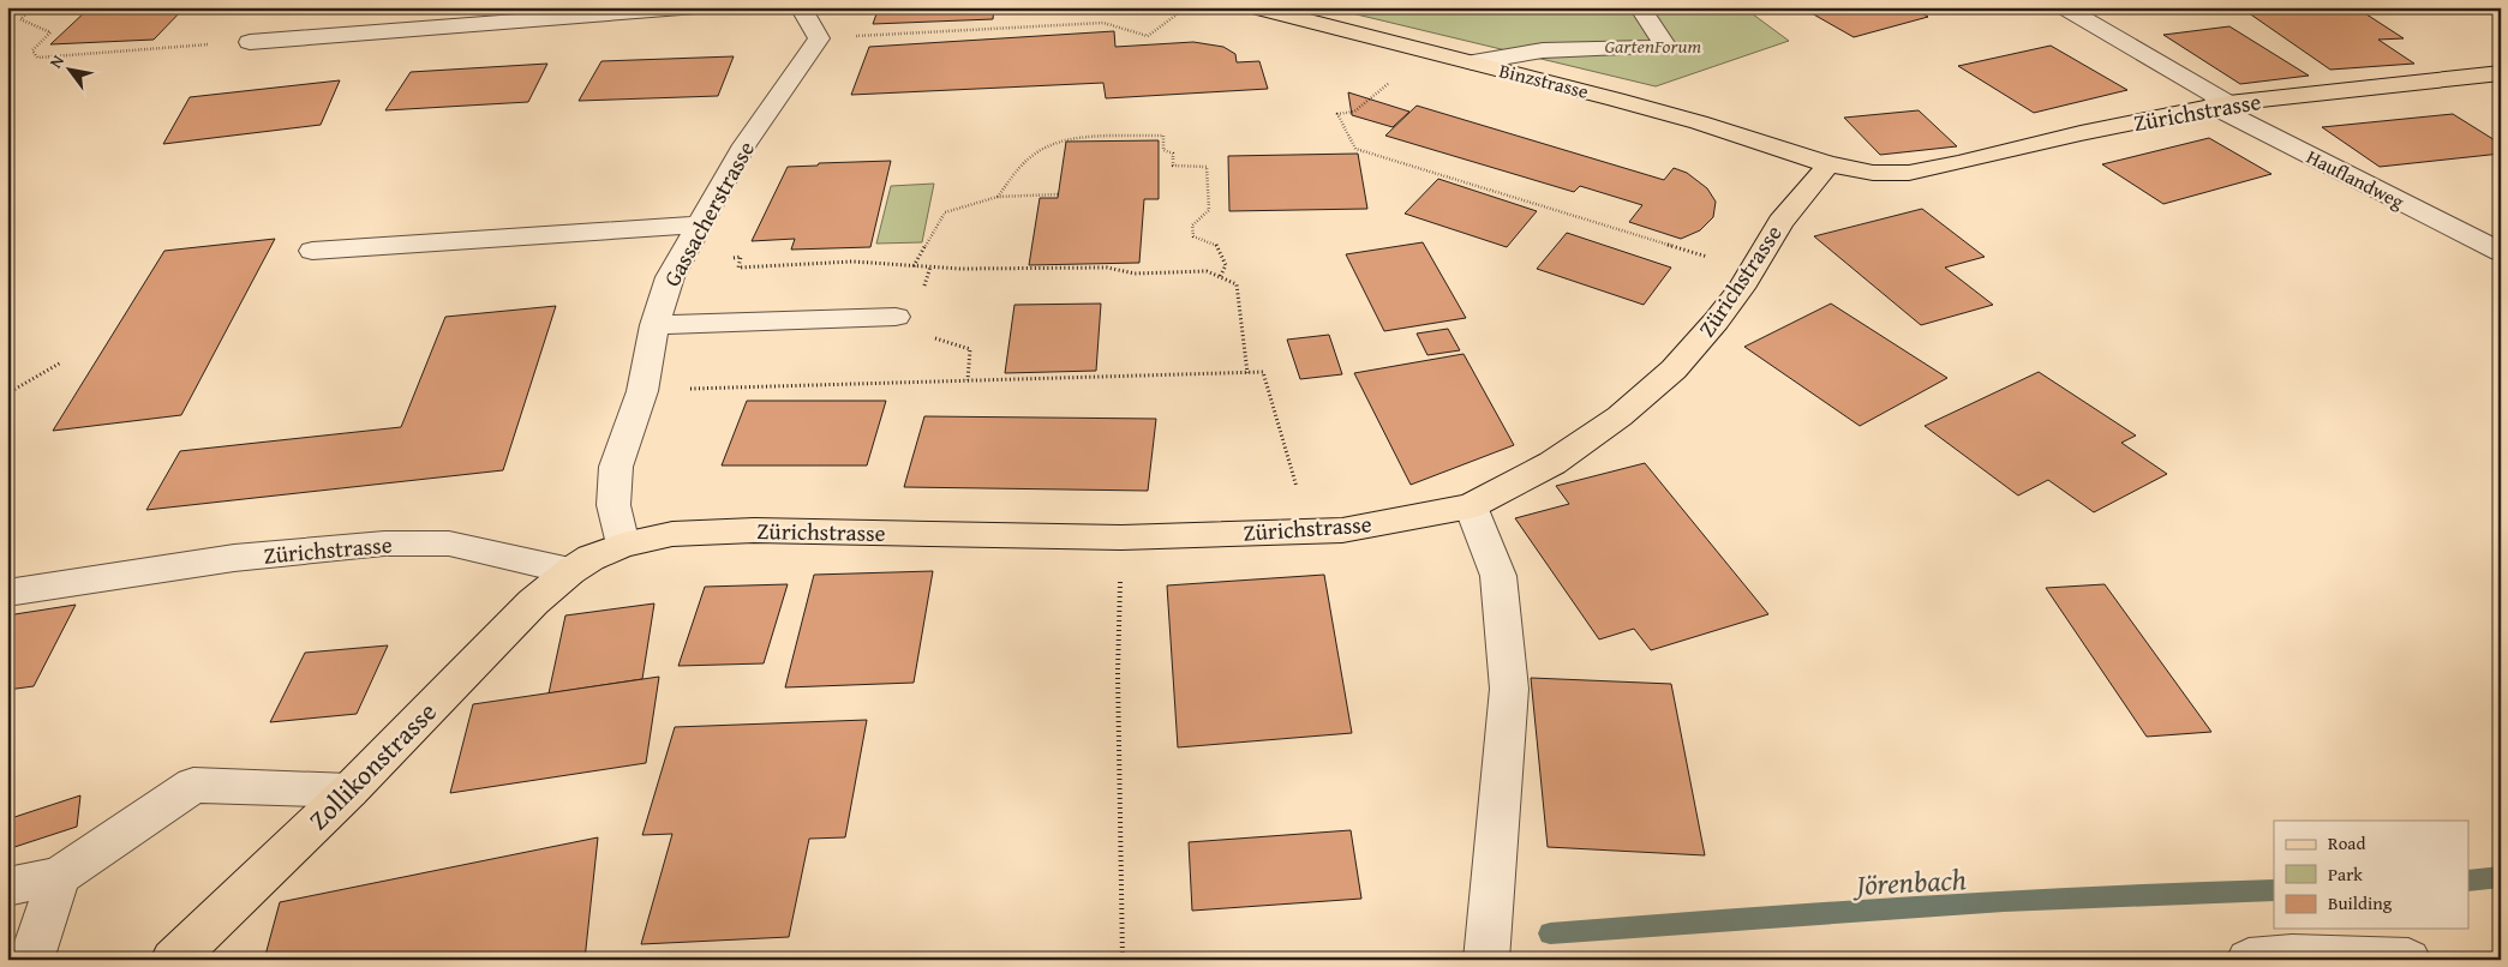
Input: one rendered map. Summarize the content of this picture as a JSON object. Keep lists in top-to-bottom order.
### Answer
{
  "streets": {
    "main road": ["Binzstrasse", "Zürichstrasse", "Zollikonstrasse"],
    "street": ["Hauflandweg", "Gassacherstrasse"]
  },
  "crossings": [
    ["Binzstrasse", "Zürichstrasse"],
    ["Zürichstrasse", "Hauflandweg"],
    ["Zürichstrasse", "Gassacherstrasse"],
    ["Zürichstrasse", "Zollikonstrasse"]
  ],
  "water": ["Jörenbach"],
  "parks": ["GartenForum"],
  "legend": ["Road", "Park", "Building"],
  "north": "top left"
}
